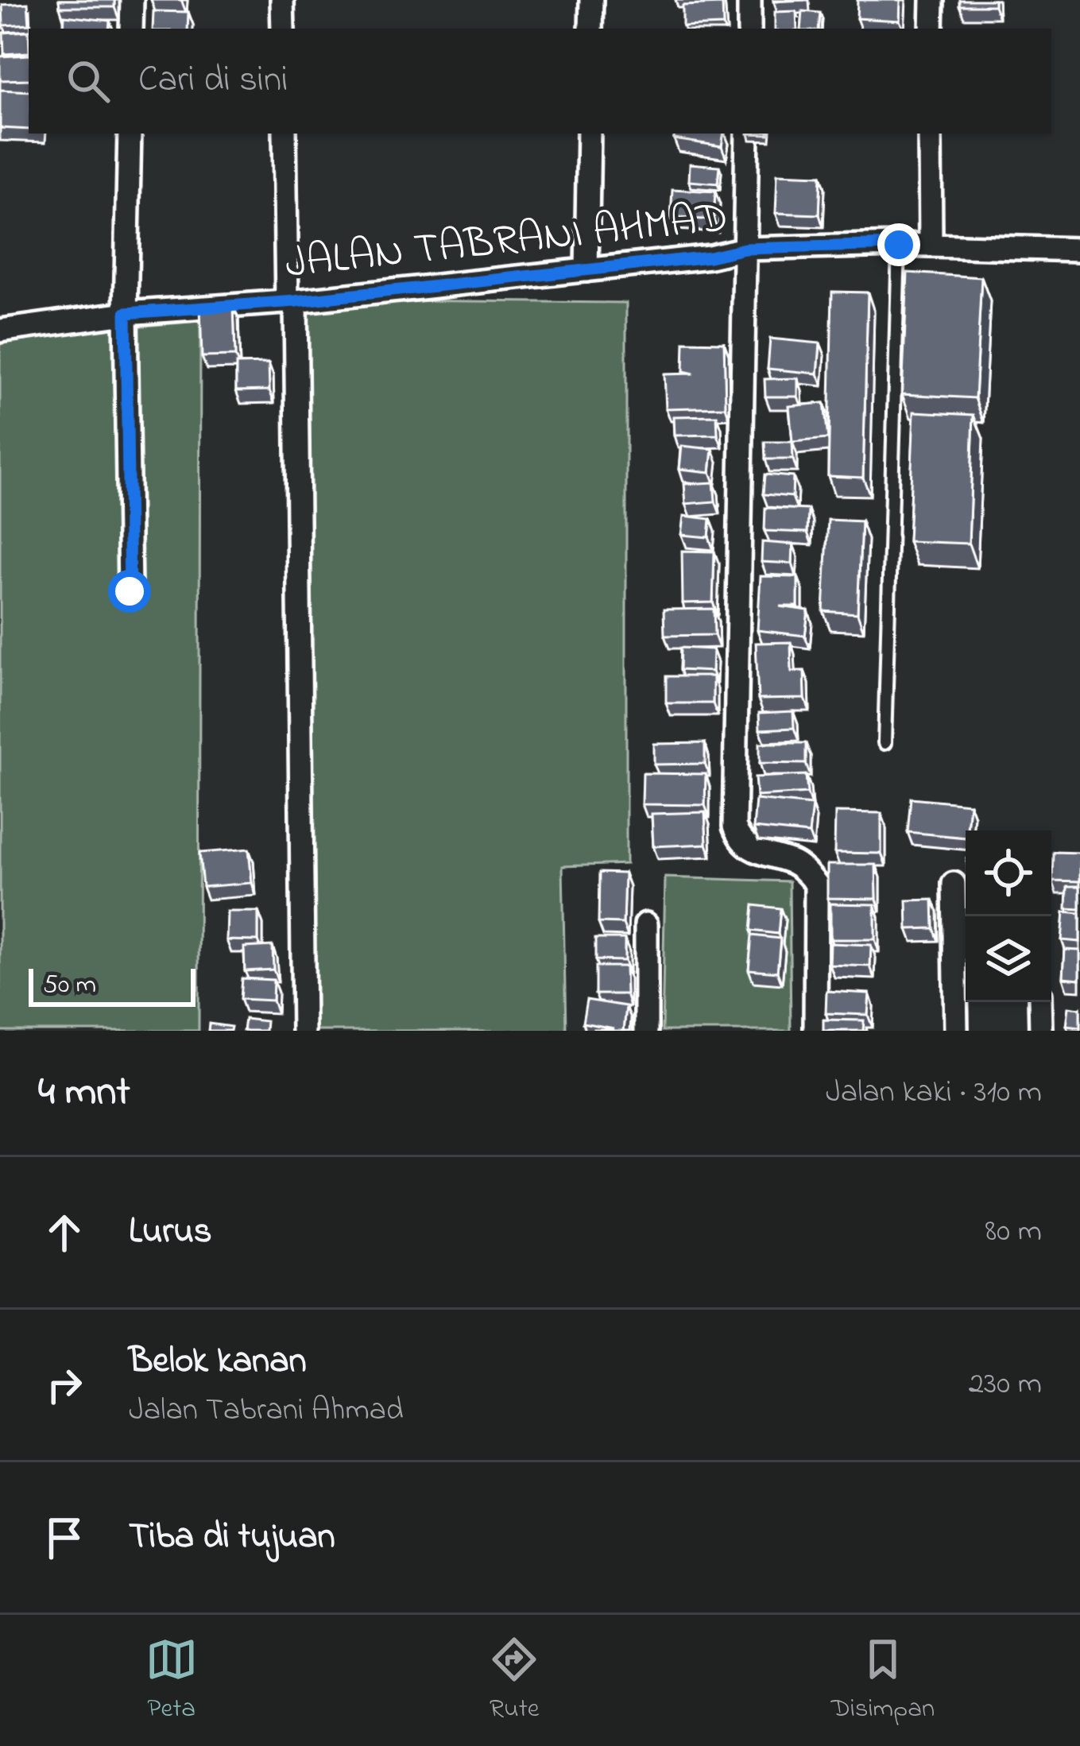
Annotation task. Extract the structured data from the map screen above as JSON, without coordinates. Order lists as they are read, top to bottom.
{
  "streets": {
    "street": ["JALAN TABRANI AHMAD"]
  },
  "scale_bar": "50 m",
  "page": {
    "search": "Cari di sini",
    "scale": "50 m",
    "heading": ["4 mnt", "Jalan kaki · 310 m"],
    "list": [
      ["Lurus", "80 m"],
      ["Belok kanan", "Jalan Tabrani Ahmad", "230 m"],
      "Tiba di tujuan"
    ],
    "nav": ["Peta", "Rute", "Disimpan"]
  }
}
